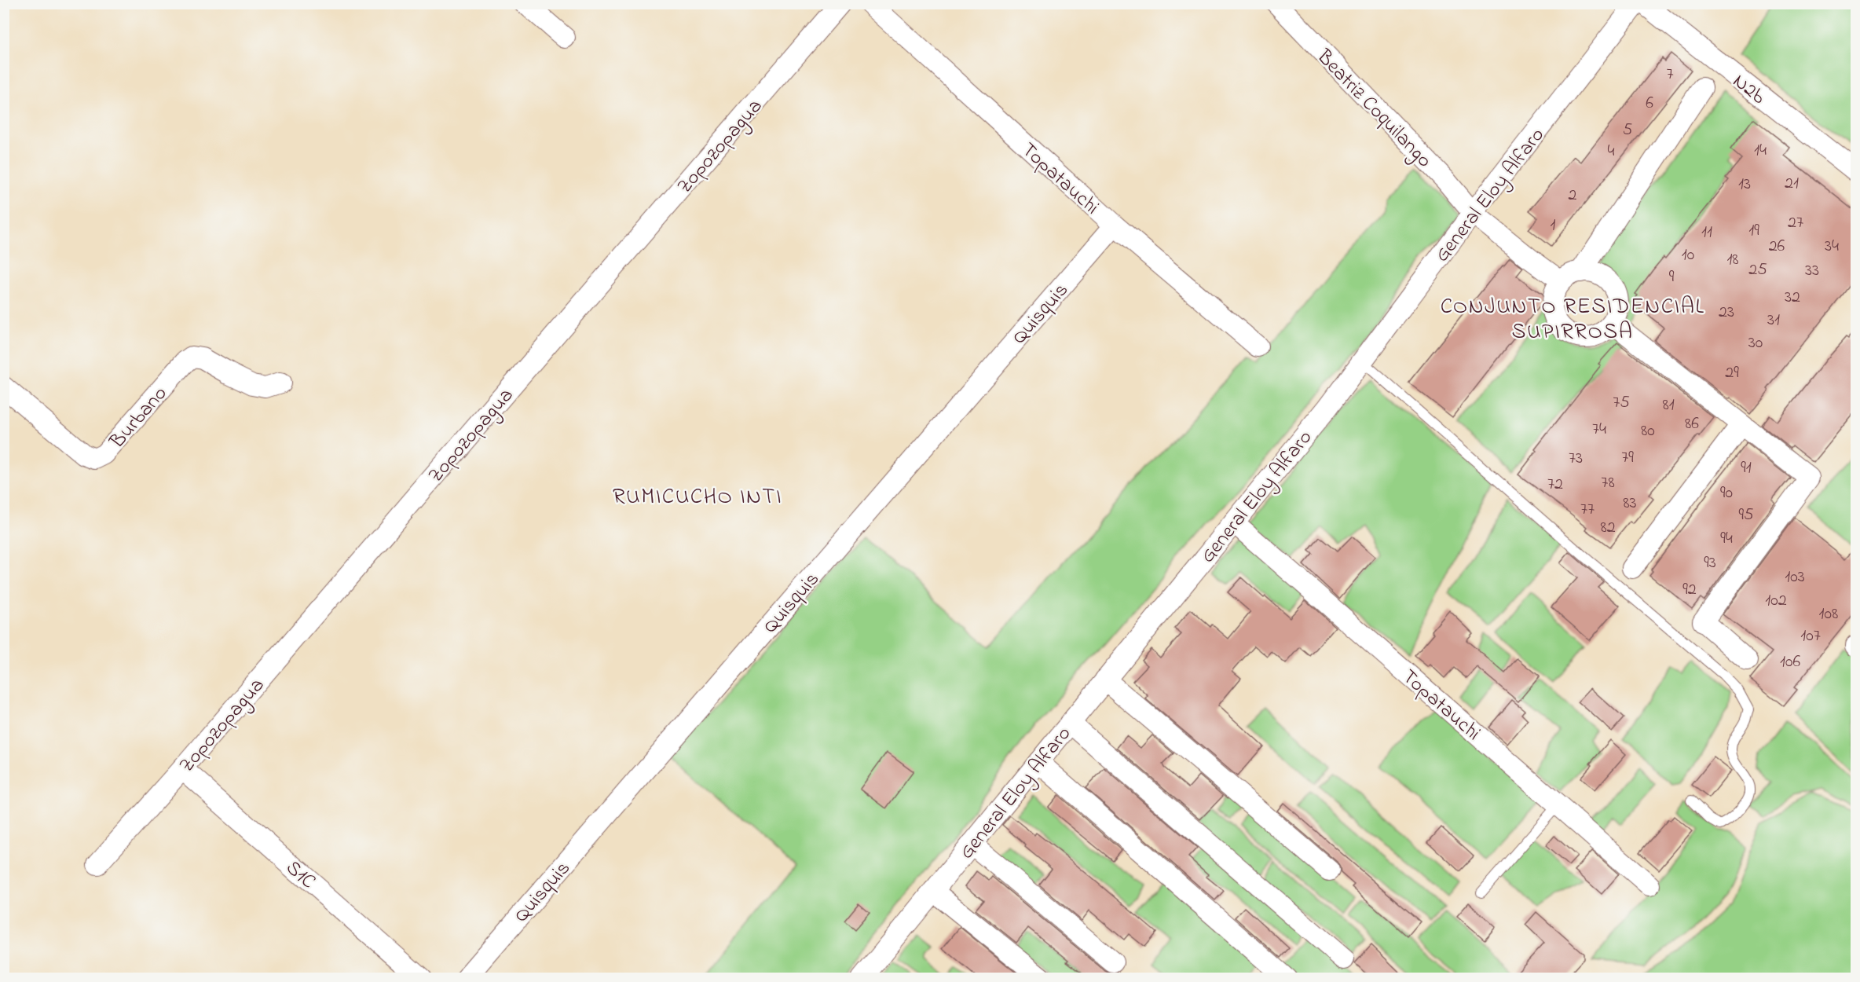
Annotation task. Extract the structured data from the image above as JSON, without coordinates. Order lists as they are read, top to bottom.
{
  "streets": {
    "street": [
      "N2b",
      "Beatriz Coquilango",
      "Zopozopagua",
      "Topatauchi",
      "General Eloy Alfaro",
      "Quisquis",
      "Burbano",
      "S1C"
    ]
  },
  "crossings": [
    ["Beatriz Coquilango", "General Eloy Alfaro"],
    ["Zopozopagua", "S1C"],
    ["Topatauchi", "General Eloy Alfaro"],
    ["Topatauchi", "Quisquis"]
  ],
  "districts": ["CONJUNTO RESIDENCIAL SUPIRROSA", "RUMICUCHO INTI"],
  "house_numbers": [
    "7",
    "6",
    "5",
    "14",
    "4",
    "21",
    "13",
    "2",
    "27",
    "1",
    "19",
    "11",
    "26",
    "34",
    "10",
    "18",
    "25",
    "33",
    "9",
    "32",
    "23",
    "31",
    "30",
    "29",
    "75",
    "81",
    "86",
    "74",
    "80",
    "79",
    "73",
    "91",
    "78",
    "72",
    "90",
    "83",
    "77",
    "95",
    "82",
    "94",
    "93",
    "103",
    "92",
    "102",
    "108",
    "107",
    "106"
  ]
}
